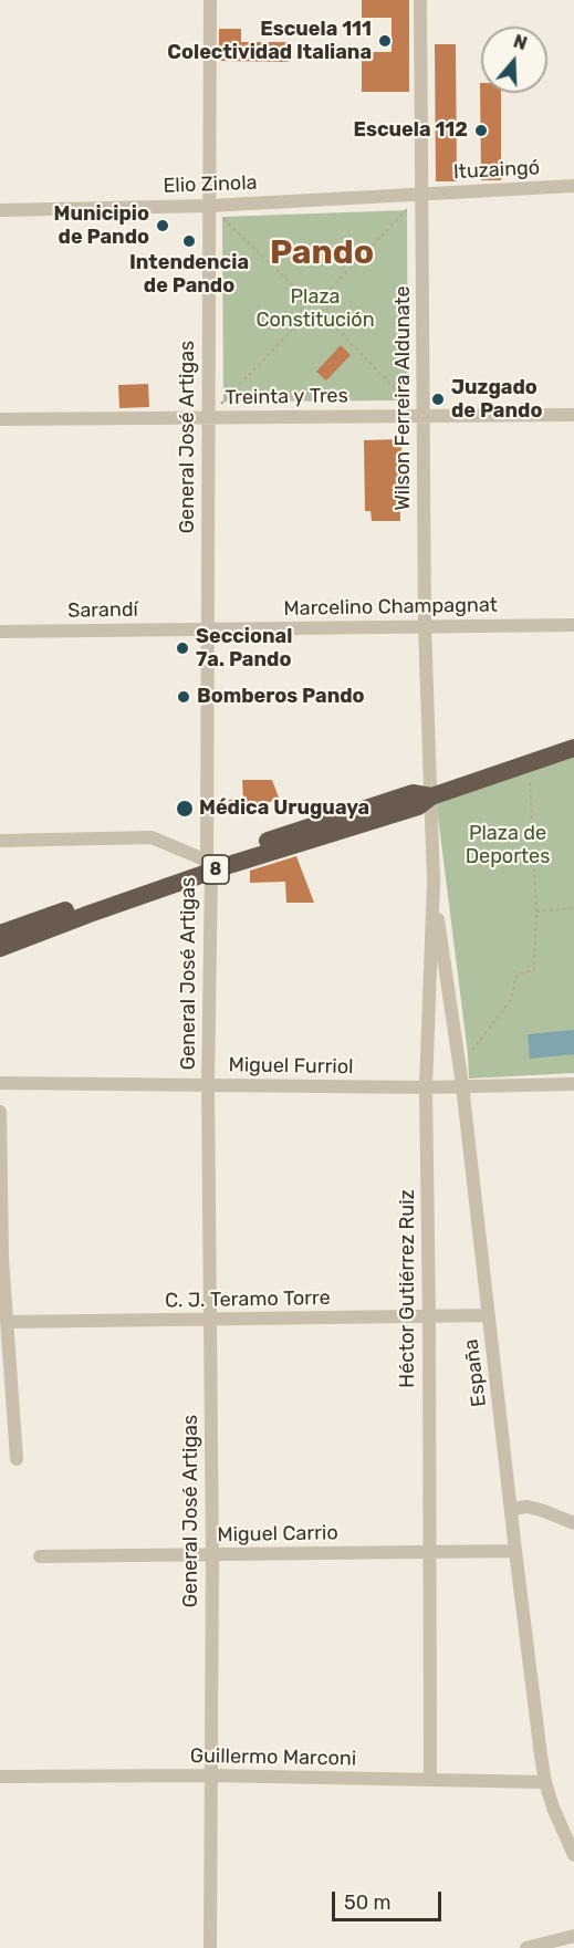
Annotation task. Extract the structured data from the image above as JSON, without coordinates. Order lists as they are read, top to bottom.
{
  "streets": {
    "highway": ["8"],
    "street": [
      "Ituzaingó",
      "Elio Zinola",
      "Treinta y Tres",
      "Wilson Ferreira Aldunate",
      "General José Artigas",
      "Marcelino Champagnat",
      "Sarandí",
      "Miguel Furriol",
      "Héctor Gutiérrez Ruiz",
      "C. J. Teramo Torre",
      "España",
      "Miguel Carrio",
      "Guillermo Marconi"
    ]
  },
  "crossings": [
    ["Ituzaingó", "Elio Zinola"],
    ["Ituzaingó", "Wilson Ferreira Aldunate"],
    ["Elio Zinola", "Wilson Ferreira Aldunate"],
    ["Elio Zinola", "General José Artigas"],
    ["Treinta y Tres", "Wilson Ferreira Aldunate"],
    ["Treinta y Tres", "General José Artigas"],
    ["Wilson Ferreira Aldunate", "Marcelino Champagnat"],
    ["Wilson Ferreira Aldunate", "8"],
    ["Wilson Ferreira Aldunate", "Héctor Gutiérrez Ruiz"],
    ["General José Artigas", "Marcelino Champagnat"],
    ["General José Artigas", "Sarandí"],
    ["General José Artigas", "8"],
    ["General José Artigas", "Miguel Furriol"],
    ["General José Artigas", "C. J. Teramo Torre"],
    ["General José Artigas", "Miguel Carrio"],
    ["General José Artigas", "Guillermo Marconi"],
    ["Marcelino Champagnat", "Sarandí"],
    ["8", "Héctor Gutiérrez Ruiz"],
    ["Miguel Furriol", "Héctor Gutiérrez Ruiz"],
    ["Miguel Furriol", "España"],
    ["Héctor Gutiérrez Ruiz", "C. J. Teramo Torre"],
    ["Héctor Gutiérrez Ruiz", "España"],
    ["Héctor Gutiérrez Ruiz", "Miguel Carrio"],
    ["Héctor Gutiérrez Ruiz", "Guillermo Marconi"],
    ["C. J. Teramo Torre", "España"],
    ["España", "Miguel Carrio"],
    ["España", "Guillermo Marconi"]
  ],
  "districts": ["Pando"],
  "parks": ["Plaza Constitución", "Plaza de Deportes"],
  "places": [
    "Escuela 111 Colectividad Italiana",
    "Escuela 112",
    "Municipio de Pando",
    "Intendencia de Pando",
    "Juzgado de Pando",
    "Seccional 7a. Pando",
    "Bomberos Pando",
    "Médica Uruguaya"
  ],
  "scale_bar": "50 m",
  "north": "top"
}
